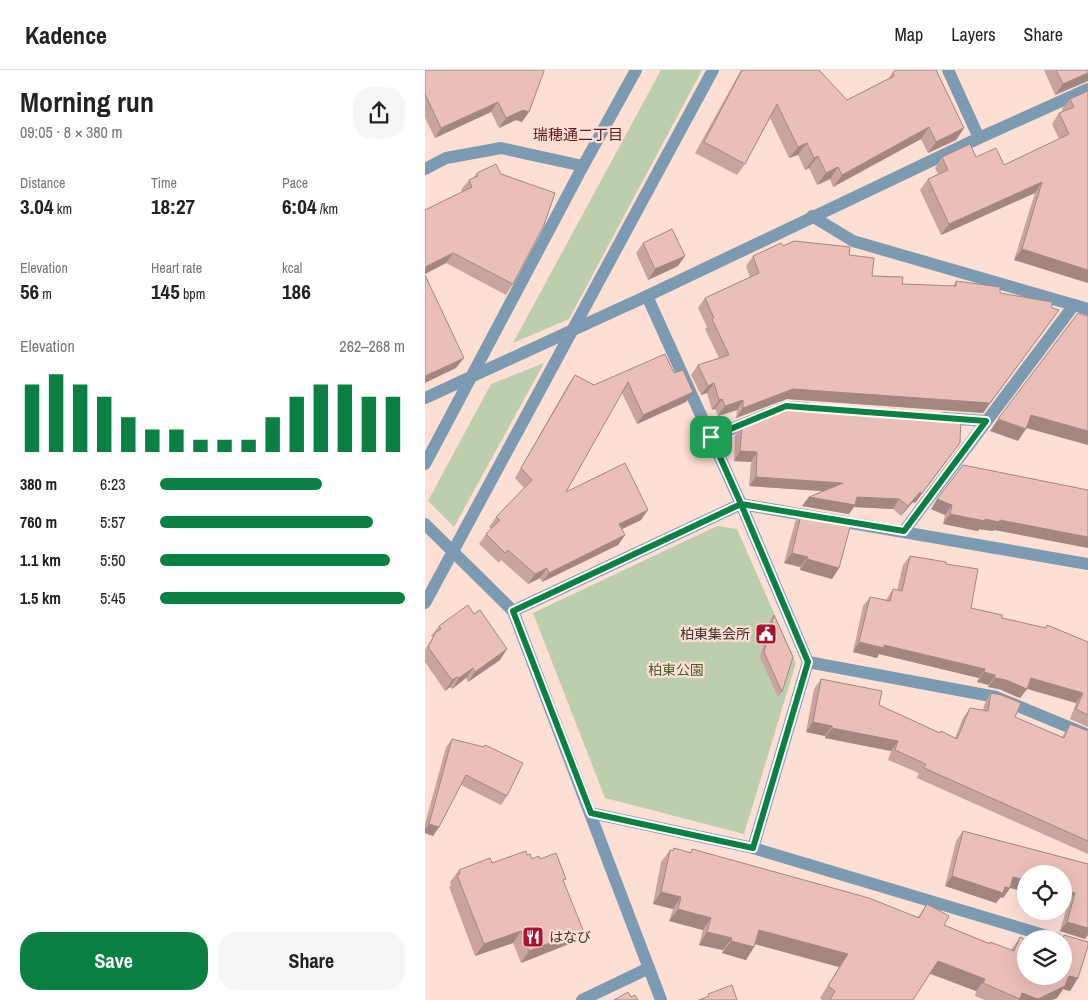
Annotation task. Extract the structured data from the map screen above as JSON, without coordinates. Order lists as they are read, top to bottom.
{
  "districts": ["瑞穂通二丁目"],
  "parks": ["柏東公園"],
  "places": {
    "public building": ["柏東集会所"],
    "restaurant": ["はなび"]
  },
  "page": {
    "header": "Kadence",
    "nav": ["Map", "Layers", "Share"],
    "heading": ["Morning run", "09:05 · 8 × 380 m"],
    "stats": [
      ["Distance", "3.04 km"],
      ["Time", "18:27"],
      ["Pace", "6:04 /km"],
      ["Elevation", "56 m"],
      ["Heart rate", "145 bpm"],
      ["kcal", "186"]
    ],
    "chart": ["Elevation", "262–268 m"],
    "list": [
      {
        "name": "380 m",
        "note": "6:23"
      },
      {
        "name": "760 m",
        "note": "5:57"
      },
      {
        "name": "1.1 km",
        "note": "5:50"
      },
      {
        "name": "1.5 km",
        "note": "5:45"
      }
    ],
    "buttons": ["Save", "Share"]
  }
}
